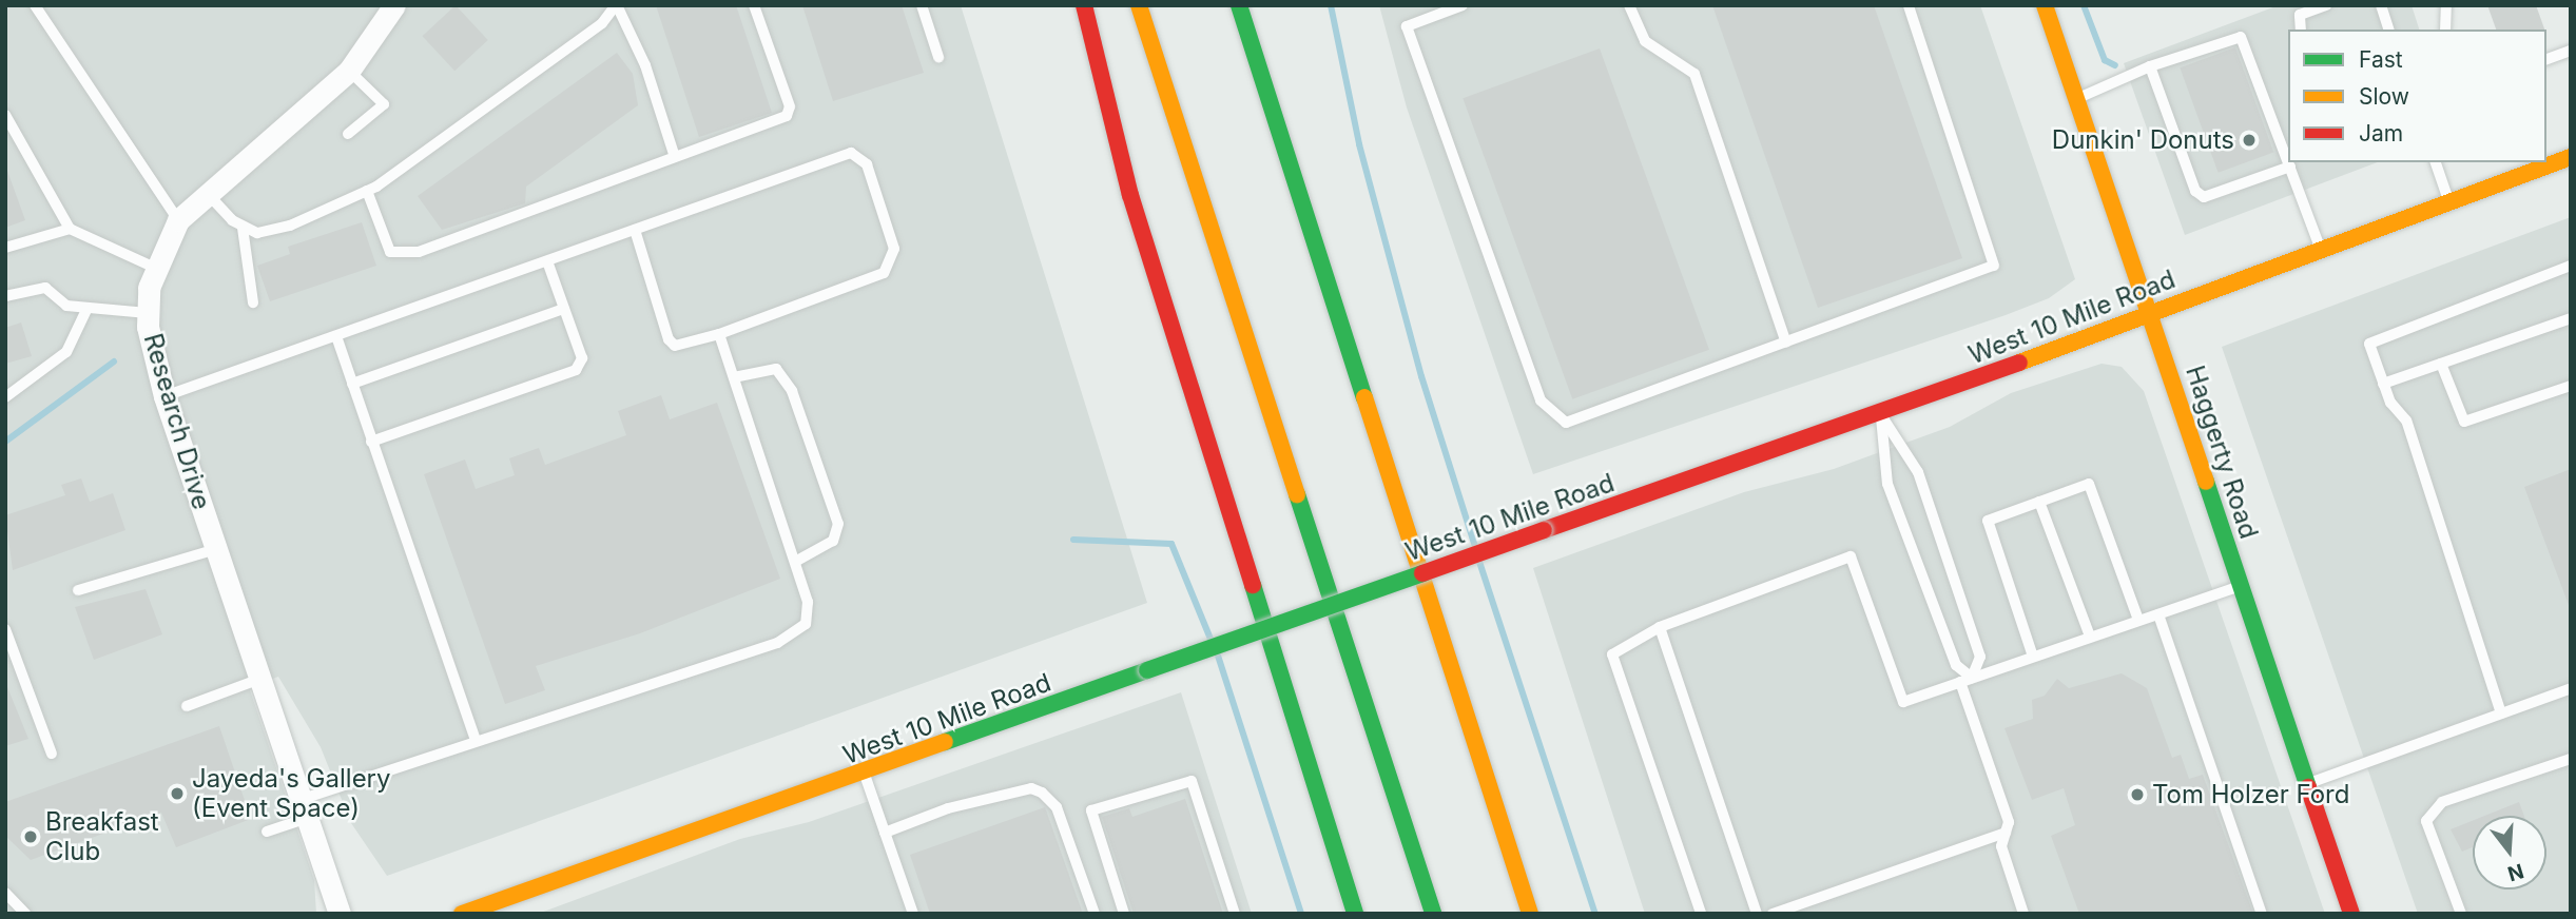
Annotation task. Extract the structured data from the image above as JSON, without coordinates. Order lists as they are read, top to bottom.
{
  "streets": {
    "main road": ["West 10 Mile Road", "Haggerty Road"],
    "street": ["Research Drive"]
  },
  "crossings": [
    ["West 10 Mile Road", "Haggerty Road"]
  ],
  "places": [
    "Dunkin' Donuts",
    "Jayeda's Gallery (Event Space)",
    "Tom Holzer Ford",
    "Breakfast Club"
  ],
  "legend": ["Fast", "Slow", "Jam"],
  "north": "bottom"
}
